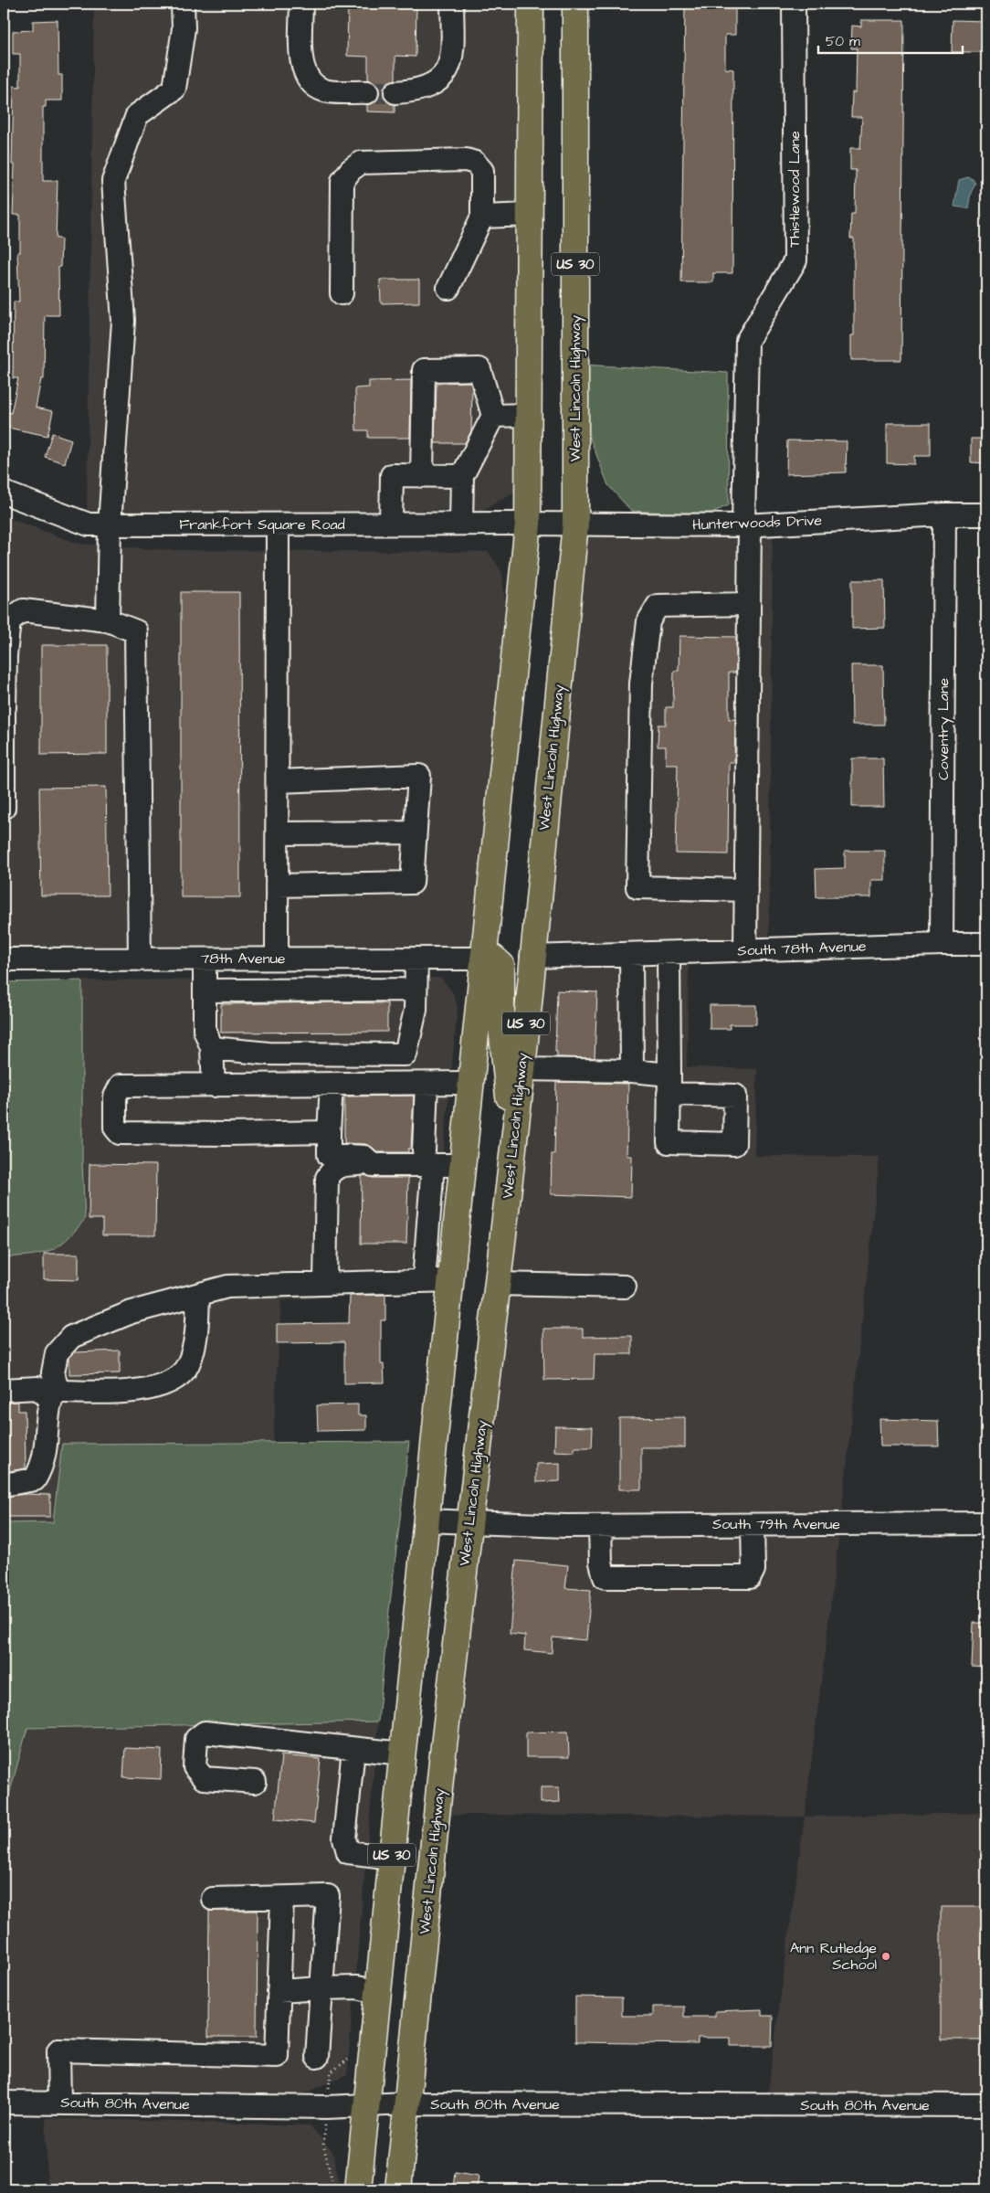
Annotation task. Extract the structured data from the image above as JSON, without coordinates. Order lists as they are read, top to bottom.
{
  "streets": {
    "main road": ["US 30", "West Lincoln Highway"],
    "street": [
      "Thistlewood Lane",
      "Hunterwoods Drive",
      "Frankfort Square Road",
      "Coventry Lane",
      "South 78th Avenue",
      "78th Avenue",
      "South 79th Avenue",
      "South 80th Avenue"
    ]
  },
  "crossings": [
    ["Thistlewood Lane", "Hunterwoods Drive"],
    ["Thistlewood Lane", "South 78th Avenue"],
    ["US 30", "Hunterwoods Drive"],
    ["US 30", "Frankfort Square Road"],
    ["US 30", "78th Avenue"],
    ["US 30", "South 79th Avenue"],
    ["US 30", "South 80th Avenue"],
    ["West Lincoln Highway", "Hunterwoods Drive"],
    ["West Lincoln Highway", "South 79th Avenue"],
    ["West Lincoln Highway", "South 80th Avenue"],
    ["Hunterwoods Drive", "Frankfort Square Road"],
    ["Hunterwoods Drive", "Coventry Lane"],
    ["Coventry Lane", "South 78th Avenue"]
  ],
  "places": ["Ann Rutledge School"],
  "scale_bar": "50 m"
}
